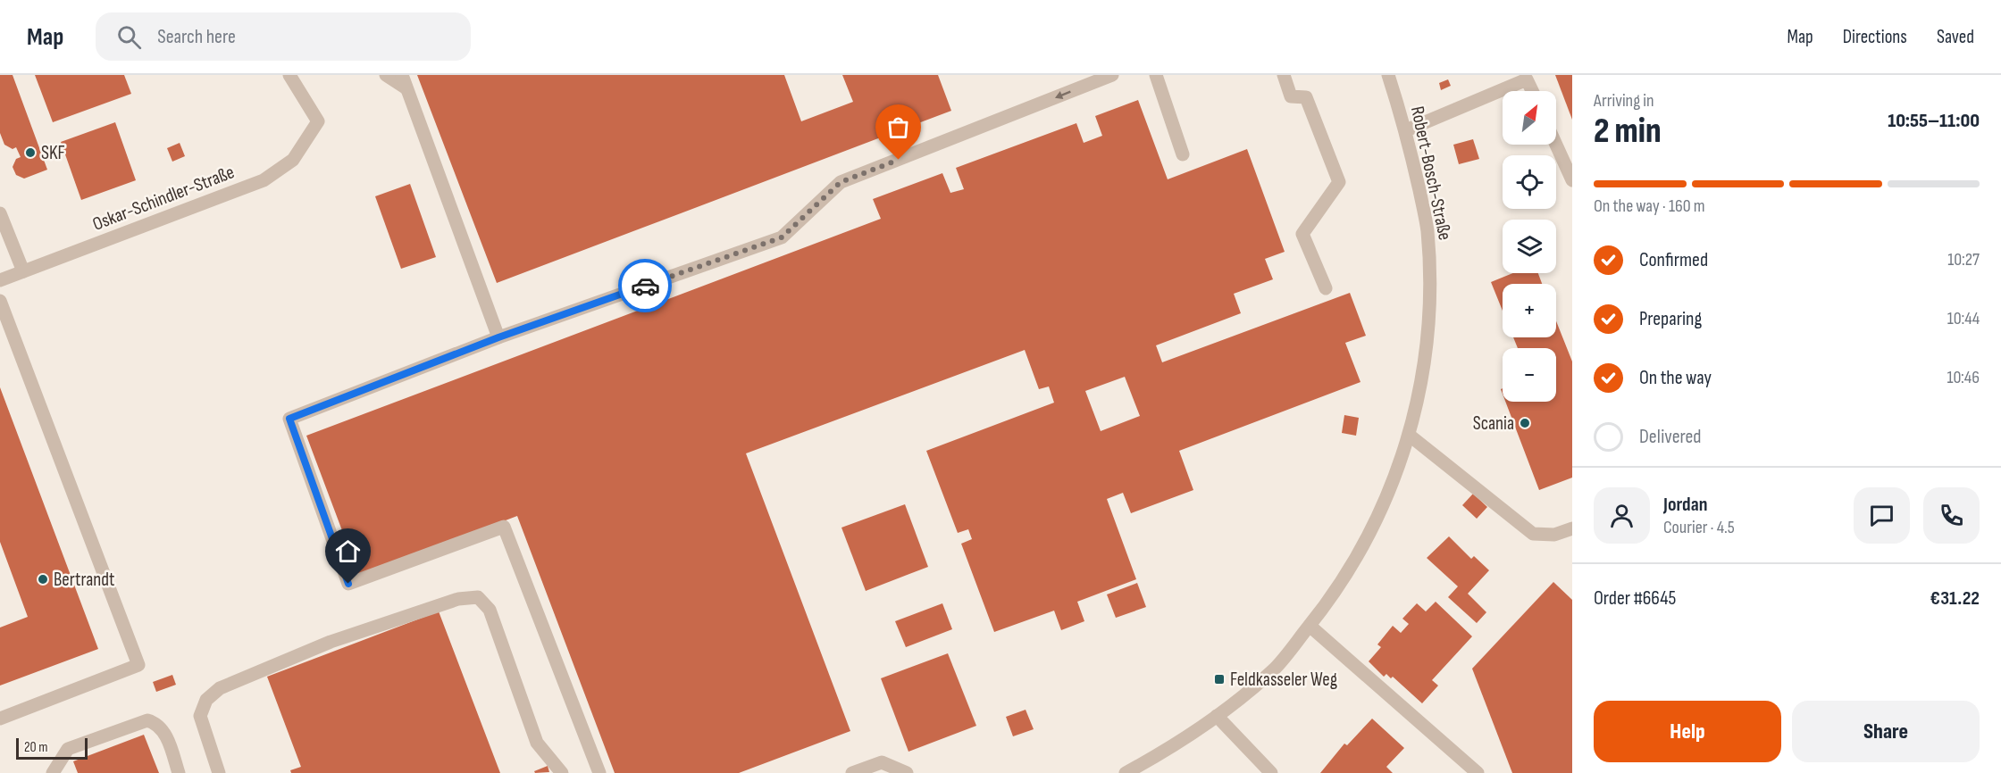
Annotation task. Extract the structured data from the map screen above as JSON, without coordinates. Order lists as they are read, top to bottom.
{
  "streets": {
    "street": ["Robert-Bosch-Straße", "Oskar-Schindler-Straße"]
  },
  "places": {
    "other": ["SKF", "Scania", "Bertrandt"],
    "transit": ["Feldkasseler Weg"]
  },
  "scale_bar": "20 m",
  "north": "top right",
  "page": {
    "header": "Map",
    "search": "Search here",
    "nav": ["Map", "Directions", "Saved"],
    "heading": ["2 min", "Arriving in", "10:55–11:00"],
    "panel": [
      "Jordan",
      "Courier · 4.5",
      "Order #6645",
      "€31.22"
    ],
    "map_buttons": ["+", "−"],
    "bar": "On the way · 160 m",
    "list": [
      ["Confirmed", "10:27"],
      ["Preparing", "10:44"],
      ["On the way", "10:46"],
      "Delivered"
    ],
    "buttons": ["Help", "Share"],
    "scale": "20 m"
  }
}
